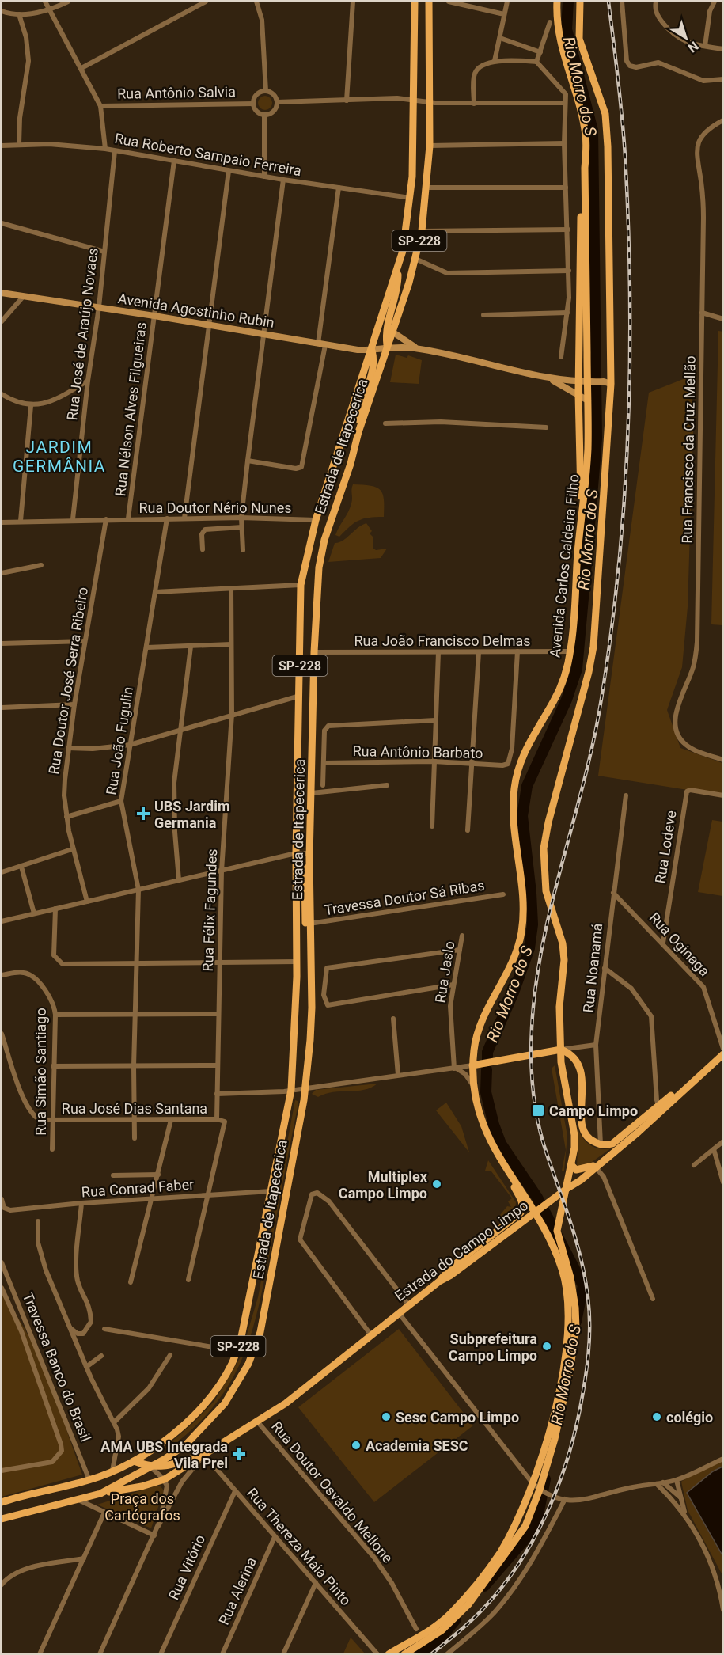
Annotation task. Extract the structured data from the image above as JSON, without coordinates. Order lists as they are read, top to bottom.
{
  "streets": {
    "main road": [
      "SP-228",
      "Avenida Agostinho Rubin",
      "Estrada de Itapecerica",
      "Avenida Carlos Caldeira Filho",
      "Estrada do Campo Limpo"
    ],
    "street": [
      "Rua Antônio Salvia",
      "Rua Roberto Sampaio Ferreira",
      "Rua José de Araújo Novaes",
      "Rua Nélson Alves Filgueiras",
      "Rua Francisco da Cruz Mellão",
      "Rua Doutor Nério Nunes",
      "Rua João Francisco Delmas",
      "Rua Doutor José Serra Ribeiro",
      "Rua João Fugulin",
      "Rua Antônio Barbato",
      "Rua Lodeve",
      "Travessa Doutor Sá Ribas",
      "Rua Félix Fagundes",
      "Rua Oginaga",
      "Rua Noanamá",
      "Rua Jaslo",
      "Rua Simão Santiago",
      "Rua José Dias Santana",
      "Rua Conrad Faber",
      "Travessa Banco do Brasil",
      "Rua Doutor Osvaldo Mellone",
      "Rua Thereza Maia Pinto",
      "Rua Vitório",
      "Rua Alerina"
    ]
  },
  "crossings": [
    ["Rua Roberto Sampaio Ferreira", "Rua José de Araújo Novaes"],
    ["Rua Roberto Sampaio Ferreira", "Rua Nélson Alves Filgueiras"],
    ["Rua Roberto Sampaio Ferreira", "Estrada de Itapecerica"],
    ["Avenida Agostinho Rubin", "Rua José de Araújo Novaes"],
    ["Avenida Agostinho Rubin", "Rua Nélson Alves Filgueiras"],
    ["Avenida Agostinho Rubin", "Estrada de Itapecerica"],
    ["Rua José de Araújo Novaes", "Rua Doutor Nério Nunes"],
    ["Rua Nélson Alves Filgueiras", "Rua Doutor Nério Nunes"],
    ["Estrada de Itapecerica", "Rua Doutor Nério Nunes"],
    ["Estrada de Itapecerica", "Rua João Francisco Delmas"],
    ["Estrada de Itapecerica", "Travessa Doutor Sá Ribas"],
    ["Estrada de Itapecerica", "Rua Conrad Faber"],
    ["Estrada de Itapecerica", "Estrada do Campo Limpo"],
    ["Estrada de Itapecerica", "Travessa Banco do Brasil"],
    ["Rua Doutor Nério Nunes", "Rua Doutor José Serra Ribeiro"],
    ["Rua Doutor Nério Nunes", "Rua João Fugulin"],
    ["Avenida Carlos Caldeira Filho", "Rua João Francisco Delmas"],
    ["Avenida Carlos Caldeira Filho", "Estrada do Campo Limpo"],
    ["Rua João Francisco Delmas", "Rua Antônio Barbato"],
    ["Rua João Fugulin", "Rua José Dias Santana"],
    ["Rua Lodeve", "Rua Oginaga"],
    ["Rua Félix Fagundes", "Rua José Dias Santana"],
    ["Rua Félix Fagundes", "Rua Conrad Faber"],
    ["Rua Oginaga", "Rua Noanamá"],
    ["Rua Simão Santiago", "Rua José Dias Santana"],
    ["Estrada do Campo Limpo", "Rua Doutor Osvaldo Mellone"],
    ["Estrada do Campo Limpo", "Rua Thereza Maia Pinto"],
    ["Rua Thereza Maia Pinto", "Rua Vitório"],
    ["Rua Thereza Maia Pinto", "Rua Alerina"]
  ],
  "districts": ["JARDIM GERMÂNIA"],
  "water": ["Rio Morro do S"],
  "parks": ["Praça dos Cartógrafos"],
  "places": {
    "health": ["UBS Jardim Germania", "AMA UBS Integrada Vila Prel"],
    "transit": ["Campo Limpo"],
    "other": [
      "Multiplex Campo Limpo",
      "Subprefeitura Campo Limpo",
      "Sesc Campo Limpo",
      "colégio",
      "Academia SESC"
    ]
  },
  "north": "bottom right"
}
